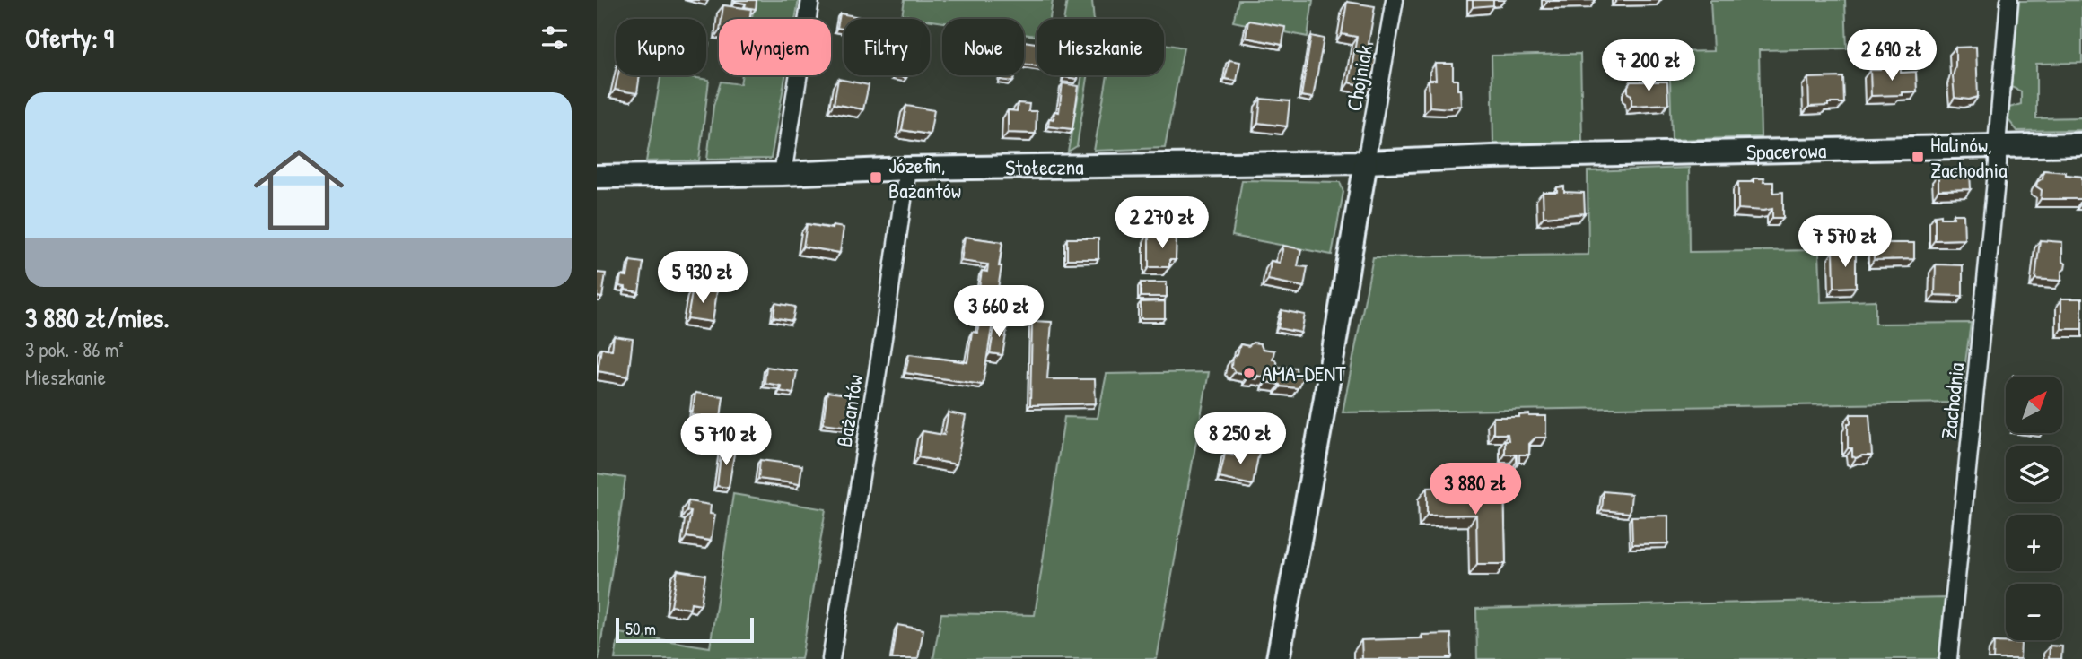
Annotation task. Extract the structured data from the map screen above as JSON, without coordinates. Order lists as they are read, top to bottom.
{
  "streets": {
    "street": [
      "Chojniak",
      "Spacerowa",
      "Stołeczna",
      "Zachodnia",
      "Bażantów"
    ]
  },
  "crossings": [
    ["Chojniak", "Stołeczna"],
    ["Spacerowa", "Stołeczna"],
    ["Spacerowa", "Zachodnia"],
    ["Stołeczna", "Bażantów"]
  ],
  "places": {
    "transit": ["Halinów, Zachodnia", "Józefin, Bażantów"],
    "other": ["AMA-DENT"]
  },
  "scale_bar": "50 m",
  "north": "top right",
  "page": {
    "heading": "Oferty: 9",
    "chip": [
      "Kupno",
      "Wynajem",
      "Filtry",
      "Nowe",
      "Mieszkanie"
    ],
    "price": [
      "2 690 zł",
      "7 200 zł",
      "2 270 zł",
      "7 570 zł",
      "5 930 zł",
      "3 660 zł",
      "8 250 zł",
      "5 710 zł",
      "3 880 zł"
    ],
    "list": [
      {
        "name": "3 880 zł/mies.",
        "note": "3 pok. · 86 m² · Mieszkanie"
      }
    ],
    "map_buttons": ["+", "−"],
    "scale": "50 m"
  }
}
